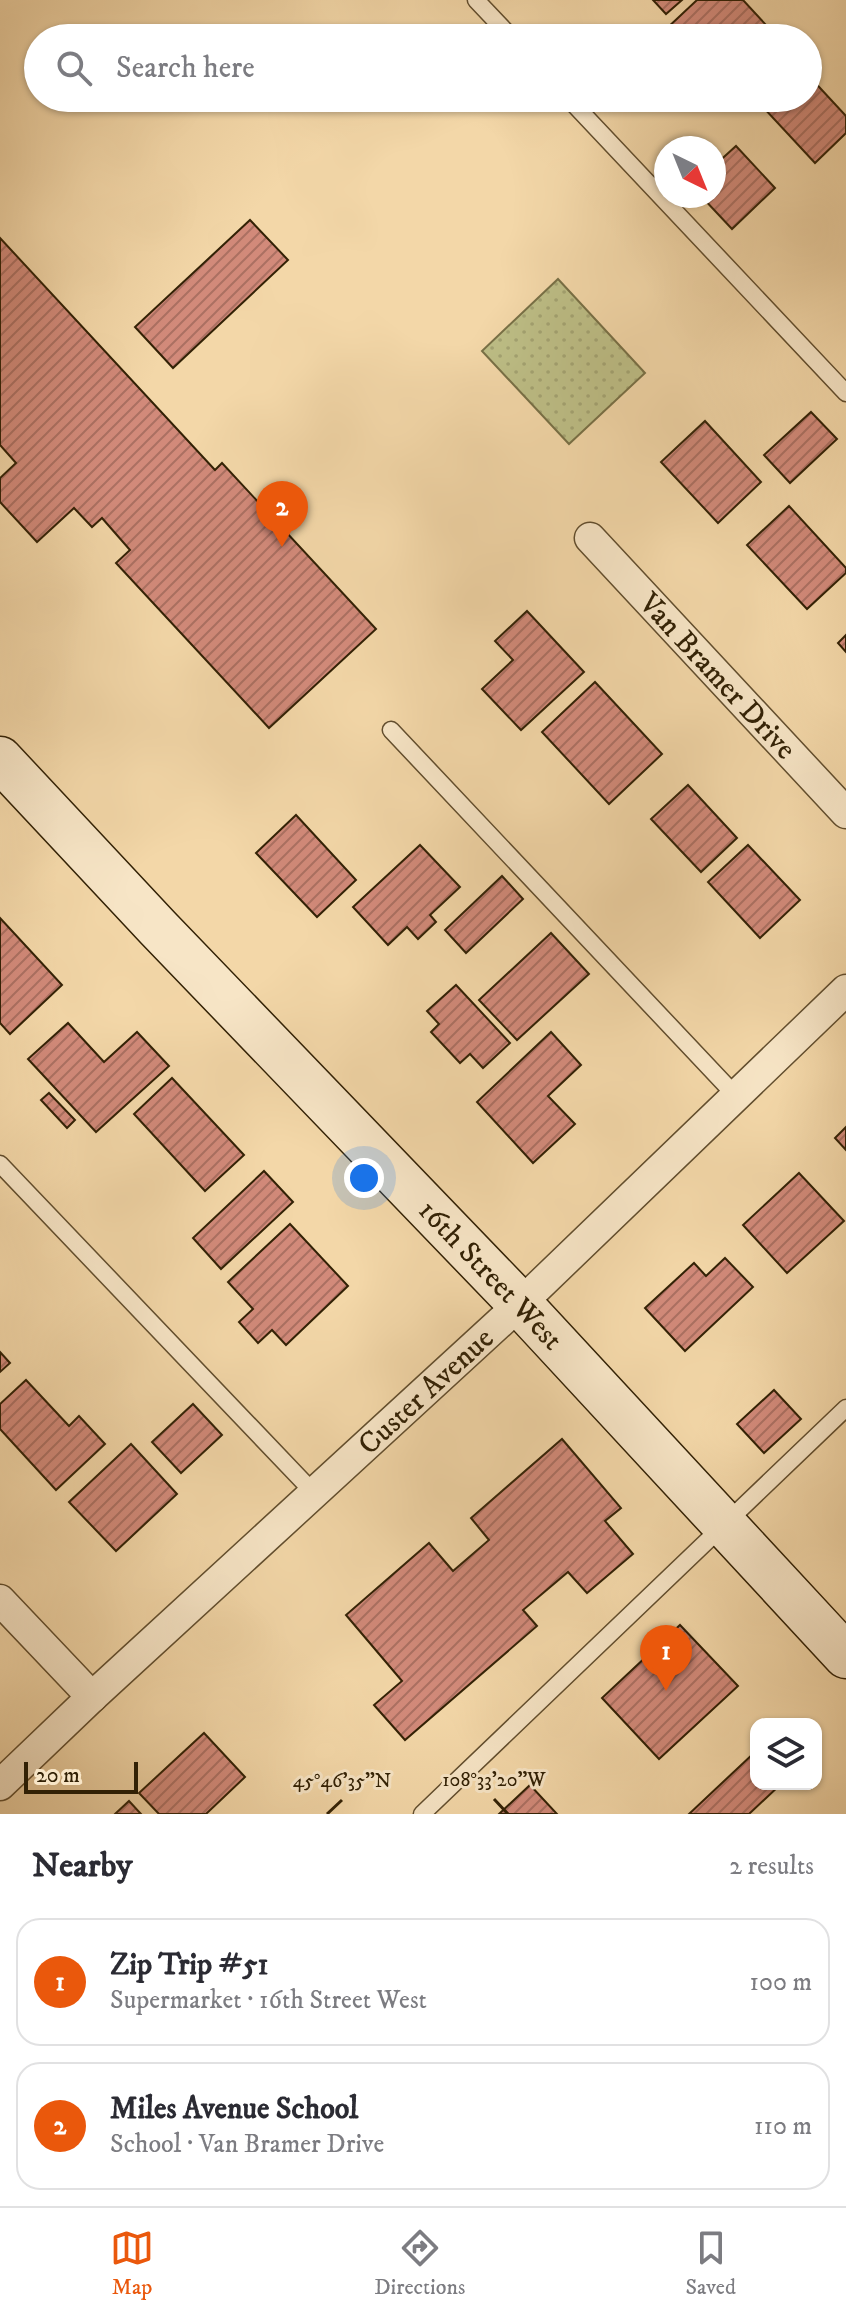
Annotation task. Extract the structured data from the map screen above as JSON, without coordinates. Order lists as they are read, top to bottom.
{
  "streets": {
    "street": ["Van Bramer Drive", "16th Street West", "Custer Avenue"]
  },
  "crossings": [
    ["16th Street West", "Custer Avenue"]
  ],
  "scale_bar": "20 m",
  "north": "bottom right",
  "page": {
    "search": "Search here",
    "pins": ["2", "1"],
    "scale": "20 m",
    "heading": ["Nearby", "2 results"],
    "list": [
      {
        "mark": "1",
        "name": "Zip Trip #51",
        "note": "Supermarket · 16th Street West",
        "value": "100 m"
      },
      {
        "mark": "2",
        "name": "Miles Avenue School",
        "note": "School · Van Bramer Drive",
        "value": "110 m"
      }
    ],
    "nav": ["Map", "Directions", "Saved"]
  },
  "coordinates": ["108°33'20\"W", "45°46'35\"N"]
}
